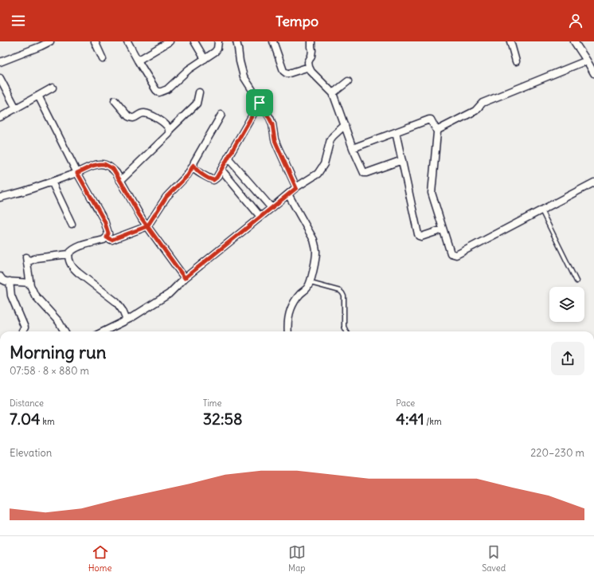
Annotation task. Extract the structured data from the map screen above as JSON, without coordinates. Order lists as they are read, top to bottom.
{
  "page": {
    "header": "Tempo",
    "heading": ["Morning run", "07:58 · 8 × 880 m"],
    "stats": [
      ["Distance", "7.04 km"],
      ["Time", "32:58"],
      ["Pace", "4:41 /km"]
    ],
    "chart": ["Elevation", "220–230 m"],
    "tabs": ["Home", "Map", "Saved"]
  }
}
